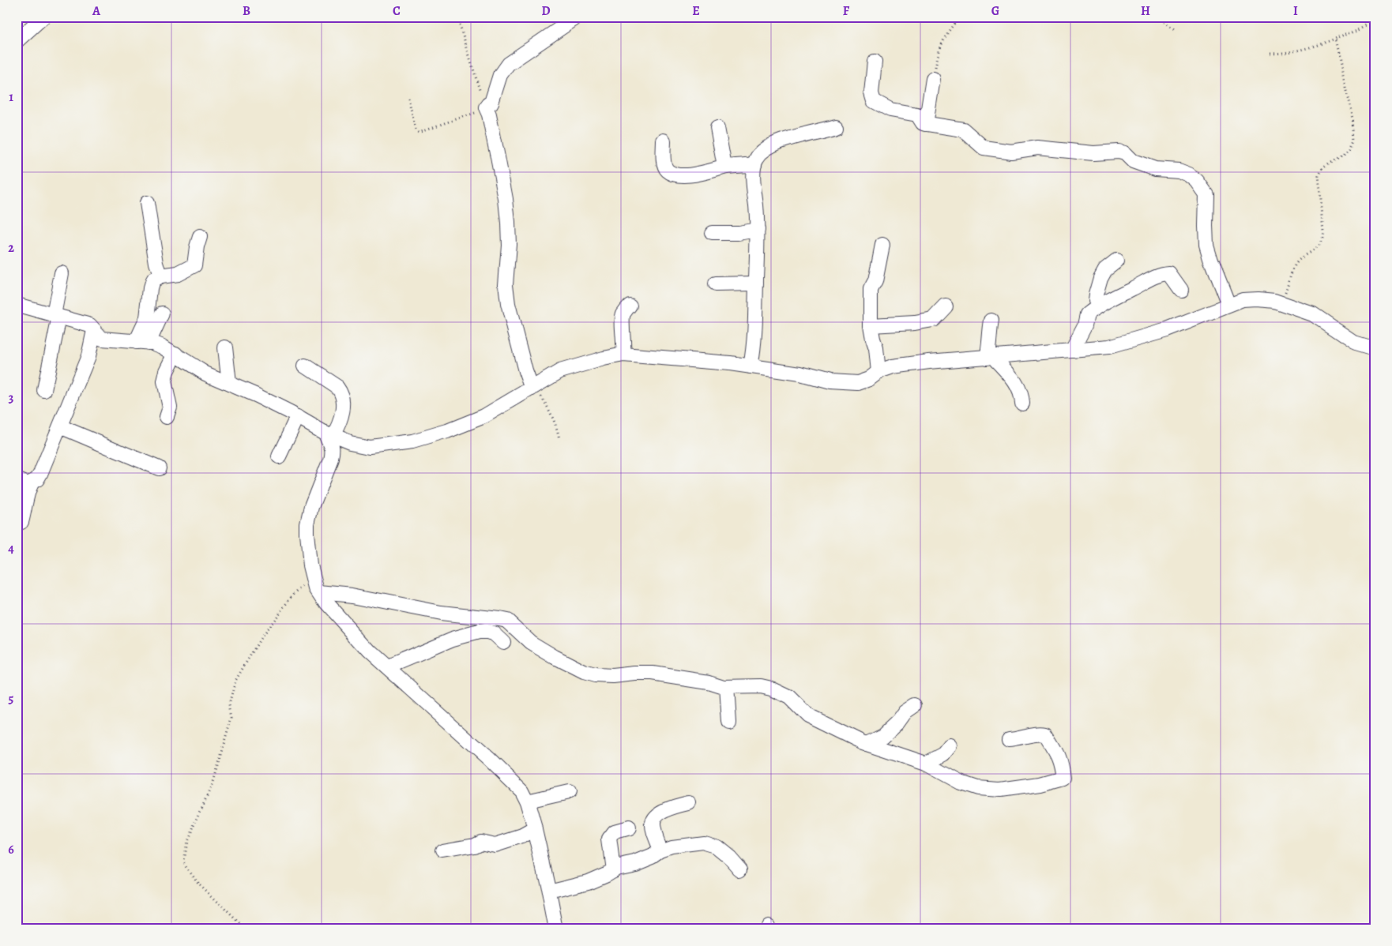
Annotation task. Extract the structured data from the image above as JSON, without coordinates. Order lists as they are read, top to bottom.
{
  "grid": {
    "columns": [
      "A",
      "B",
      "C",
      "D",
      "E",
      "F",
      "G",
      "H",
      "I"
    ],
    "rows": [
      "1",
      "2",
      "3",
      "4",
      "5",
      "6"
    ]
  }
}
